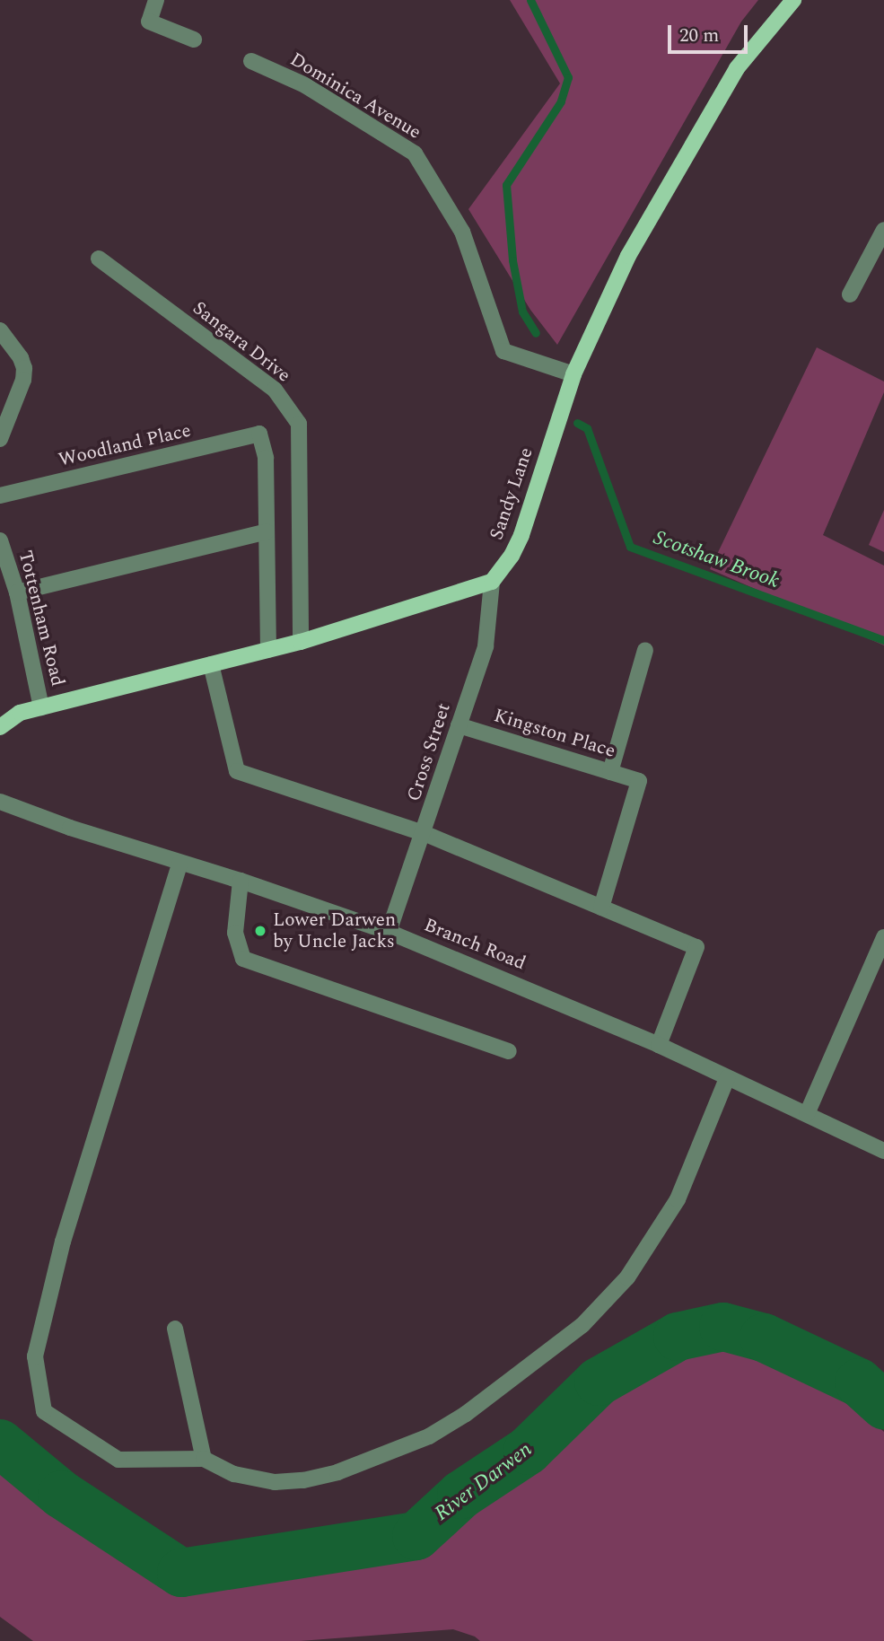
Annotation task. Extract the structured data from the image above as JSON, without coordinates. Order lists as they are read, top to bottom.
{
  "streets": {
    "main road": ["Sandy Lane"],
    "street": [
      "Dominica Avenue",
      "Sangara Drive",
      "Woodland Place",
      "Tottenham Road",
      "Kingston Place",
      "Cross Street",
      "Branch Road"
    ]
  },
  "crossings": [
    ["Dominica Avenue", "Sandy Lane"],
    ["Sandy Lane", "Cross Street"],
    ["Kingston Place", "Cross Street"],
    ["Cross Street", "Branch Road"]
  ],
  "water": ["Scotshaw Brook", "River Darwen"],
  "places": ["Lower Darwen by Uncle Jacks"],
  "scale_bar": "20 m"
}
